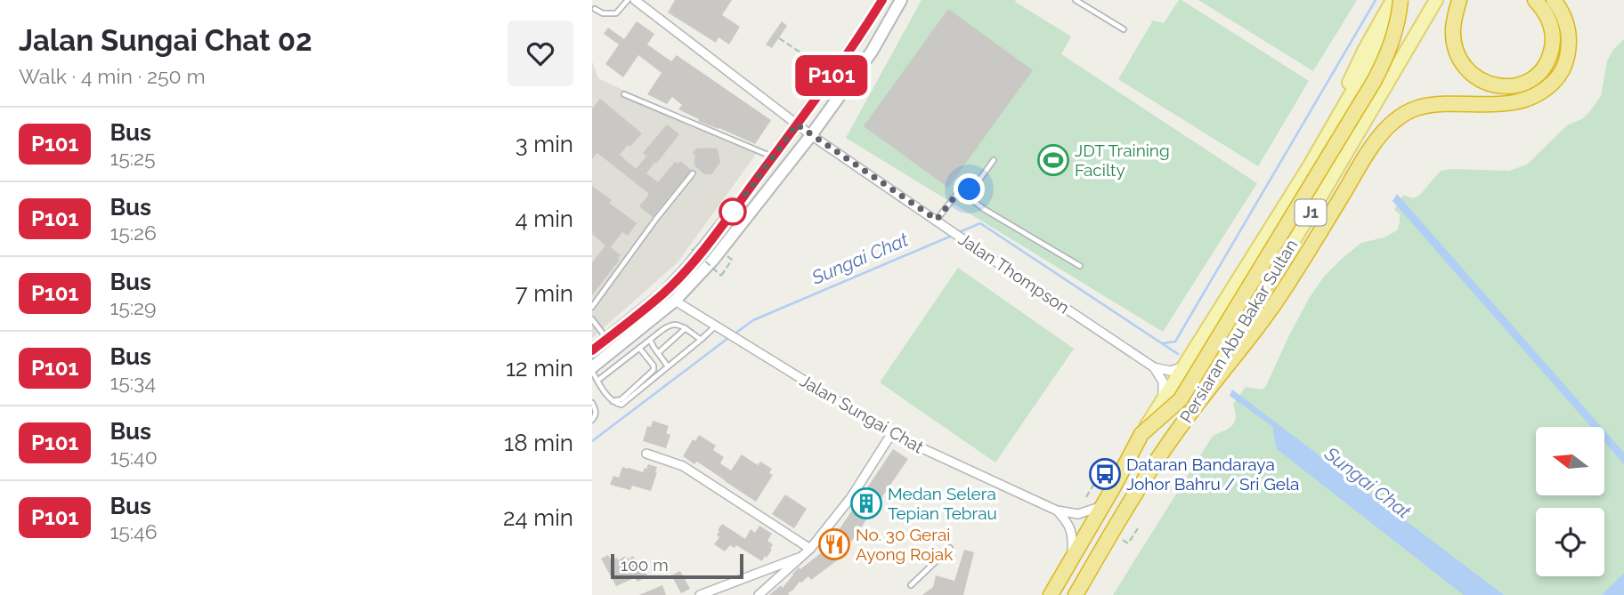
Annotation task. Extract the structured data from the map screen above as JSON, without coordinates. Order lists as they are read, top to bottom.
{
  "streets": {
    "highway": ["J1", "Persiaran Abu Bakar Sultan"],
    "street": ["Jalan Thompson", "Jalan Sungai Chat"]
  },
  "crossings": [
    ["Persiaran Abu Bakar Sultan", "Jalan Sungai Chat"]
  ],
  "water": ["Sungai Chat"],
  "places": {
    "sports": ["JDT Training Facilty"],
    "bus stop": ["Dataran Bandaraya Johor Bahru / Sri Gela"],
    "building": ["Medan Selera Tepian Tebrau"],
    "restaurant": ["No. 30 Gerai Ayong Rojak"]
  },
  "lines": ["bus line P101"],
  "scale_bar": "100 m",
  "north": "left",
  "page": {
    "heading": ["Jalan Sungai Chat 02", "Walk · 4 min · 250 m"],
    "on_map": "P101",
    "list": [
      {
        "mark": "P101",
        "name": "Bus",
        "note": "15:25",
        "value": "3 min"
      },
      {
        "mark": "P101",
        "name": "Bus",
        "note": "15:26",
        "value": "4 min"
      },
      {
        "mark": "P101",
        "name": "Bus",
        "note": "15:29",
        "value": "7 min"
      },
      {
        "mark": "P101",
        "name": "Bus",
        "note": "15:34",
        "value": "12 min"
      },
      {
        "mark": "P101",
        "name": "Bus",
        "note": "15:40",
        "value": "18 min"
      },
      {
        "mark": "P101",
        "name": "Bus",
        "note": "15:46",
        "value": "24 min"
      }
    ],
    "scale": "100 m"
  }
}
